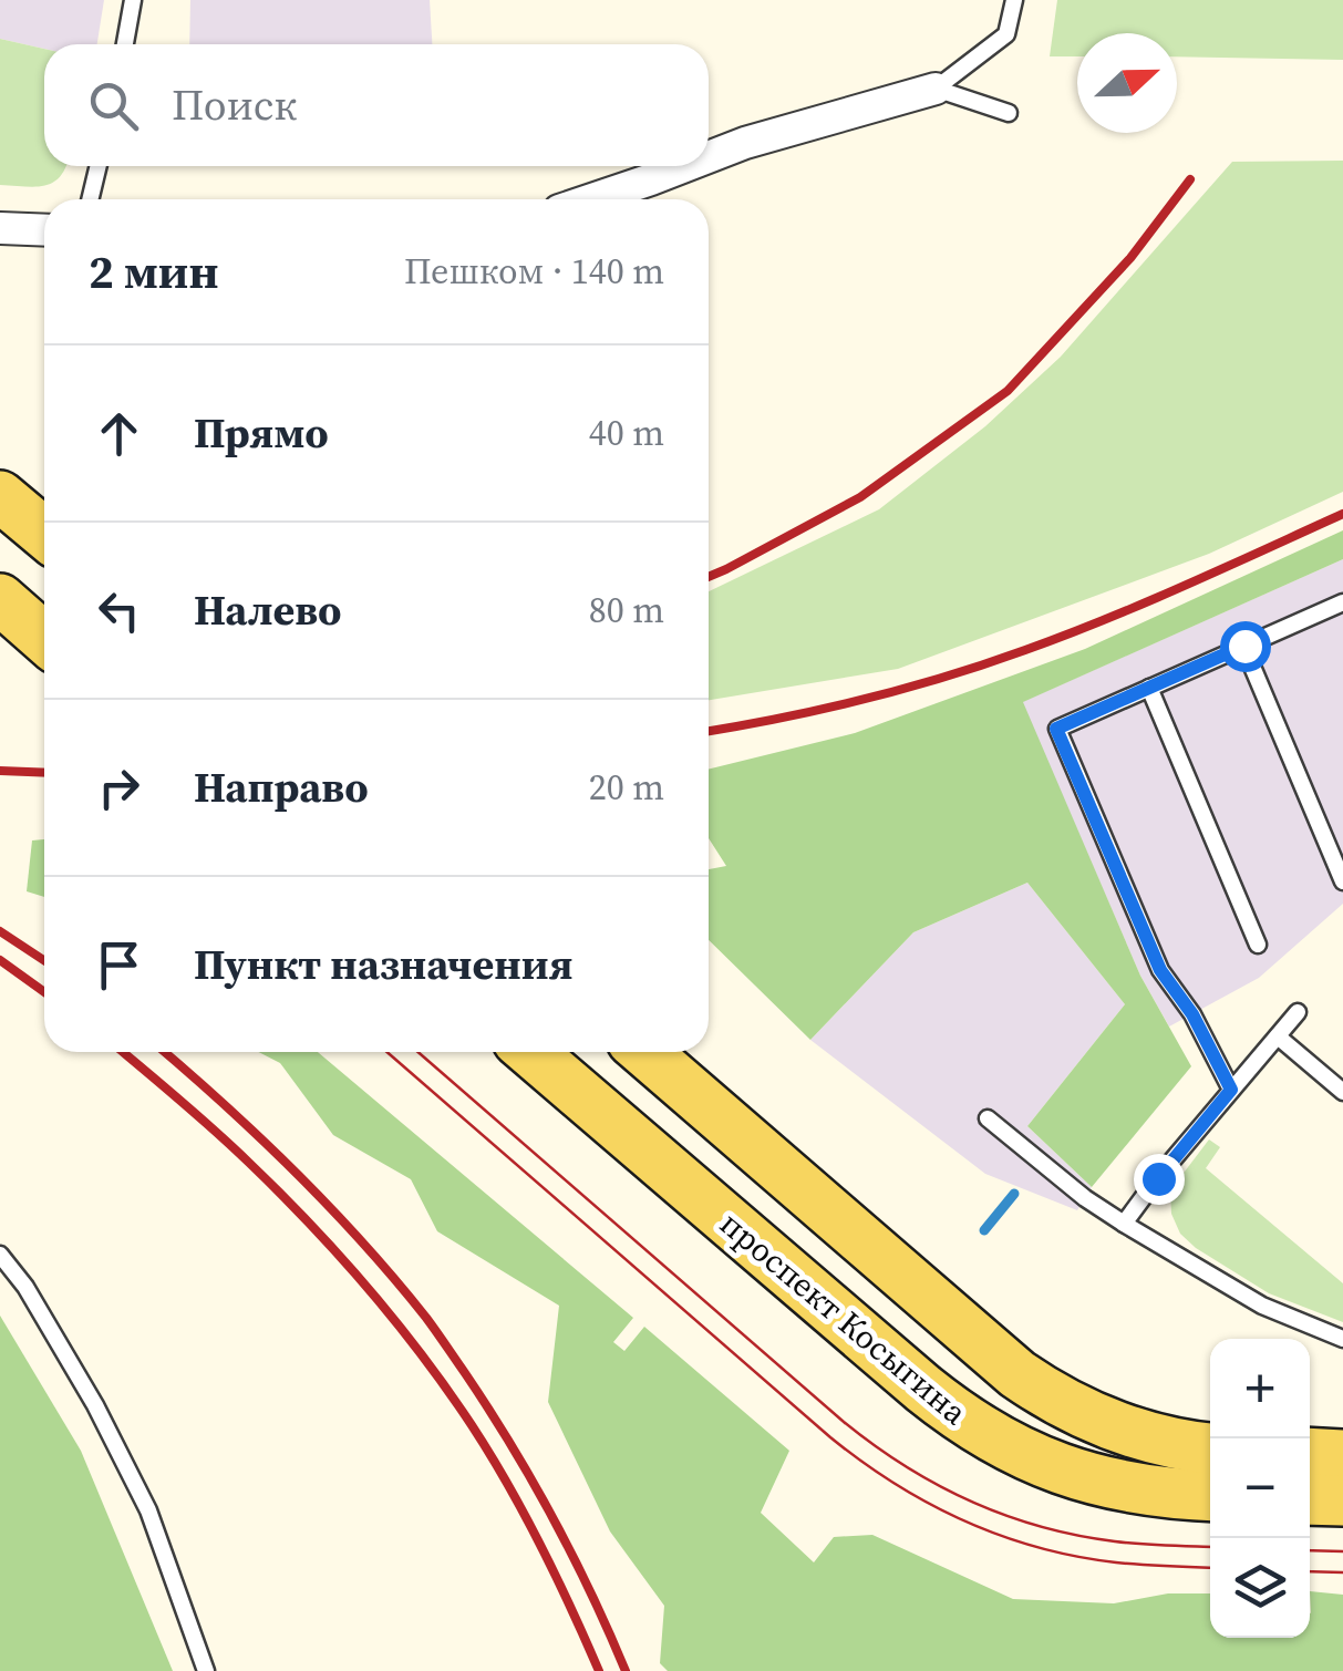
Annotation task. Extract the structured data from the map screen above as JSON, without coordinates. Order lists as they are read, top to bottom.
{
  "streets": {
    "main road": ["проспект Косыгина"]
  },
  "north": "right",
  "page": {
    "search": "Поиск",
    "heading": ["2 мин", "Пешком · 140 m"],
    "list": [
      ["Прямо", "40 m"],
      ["Налево", "80 m"],
      ["Направо", "20 m"],
      "Пункт назначения"
    ],
    "map_buttons": ["+", "−"]
  }
}
